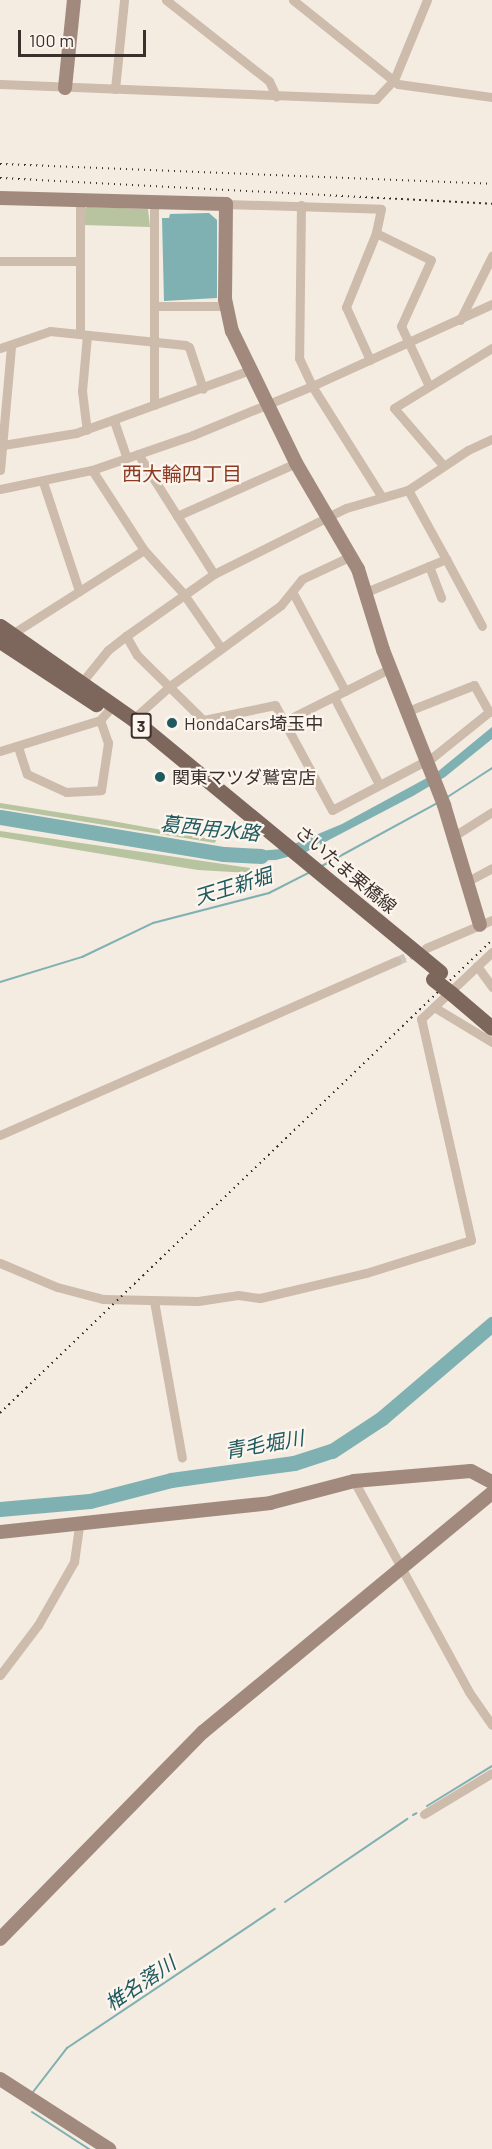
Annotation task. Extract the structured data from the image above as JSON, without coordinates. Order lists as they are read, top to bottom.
{
  "streets": {
    "main road": ["3", "さいたま栗橋線"]
  },
  "districts": ["西大輪四丁目"],
  "water": [
    "葛西用水路",
    "天王新堀",
    "青毛堀川",
    "椎名落川"
  ],
  "places": ["HondaCars埼玉中", "関東マツダ鷲宮店"],
  "scale_bar": "100 m"
}
